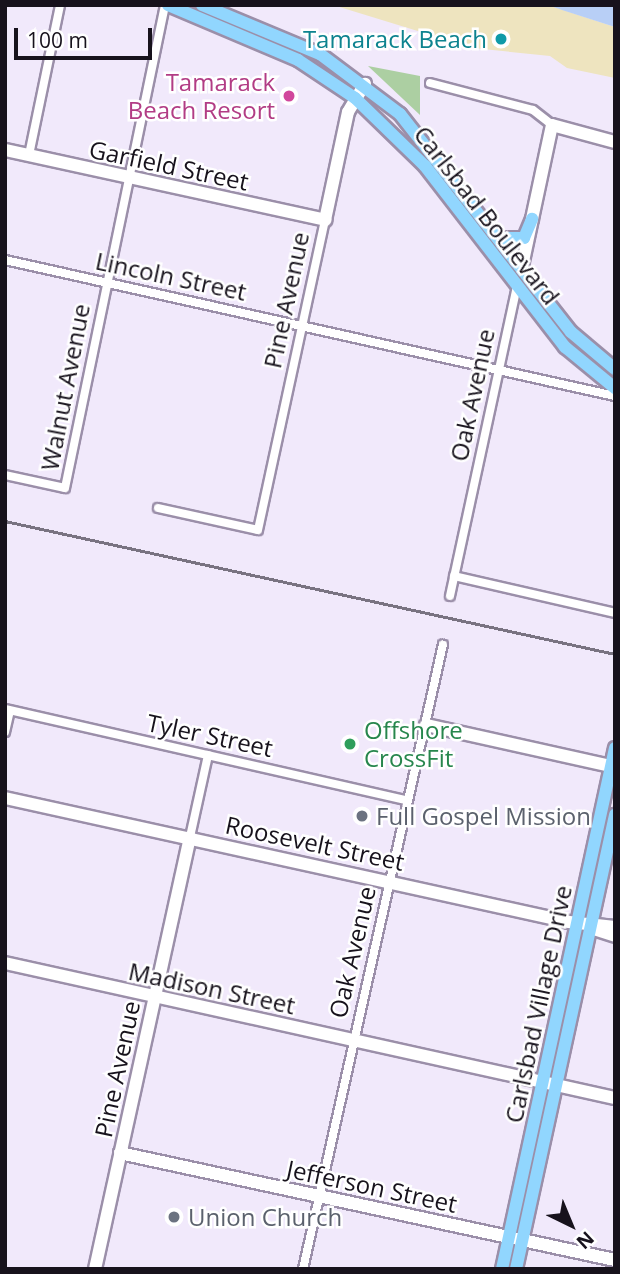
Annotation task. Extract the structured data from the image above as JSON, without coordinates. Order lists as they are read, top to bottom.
{
  "streets": {
    "main road": ["Carlsbad Boulevard", "Carlsbad Village Drive"],
    "street": [
      "Garfield Street",
      "Lincoln Street",
      "Pine Avenue",
      "Walnut Avenue",
      "Oak Avenue",
      "Tyler Street",
      "Roosevelt Street",
      "Madison Street",
      "Jefferson Street"
    ]
  },
  "crossings": [
    ["Garfield Street", "Pine Avenue"],
    ["Garfield Street", "Walnut Avenue"],
    ["Carlsbad Boulevard", "Pine Avenue"],
    ["Carlsbad Boulevard", "Walnut Avenue"],
    ["Carlsbad Boulevard", "Oak Avenue"],
    ["Lincoln Street", "Pine Avenue"],
    ["Lincoln Street", "Walnut Avenue"],
    ["Lincoln Street", "Oak Avenue"],
    ["Pine Avenue", "Tyler Street"],
    ["Pine Avenue", "Roosevelt Street"],
    ["Pine Avenue", "Madison Street"],
    ["Pine Avenue", "Jefferson Street"],
    ["Oak Avenue", "Tyler Street"],
    ["Oak Avenue", "Roosevelt Street"],
    ["Oak Avenue", "Madison Street"],
    ["Oak Avenue", "Jefferson Street"],
    ["Roosevelt Street", "Carlsbad Village Drive"],
    ["Madison Street", "Carlsbad Village Drive"],
    ["Carlsbad Village Drive", "Jefferson Street"]
  ],
  "places": [
    "Tamarack Beach",
    "Tamarack Beach Resort",
    "Offshore CrossFit",
    "Full Gospel Mission",
    "Union Church"
  ],
  "scale_bar": "100 m",
  "north": "bottom right"
}
